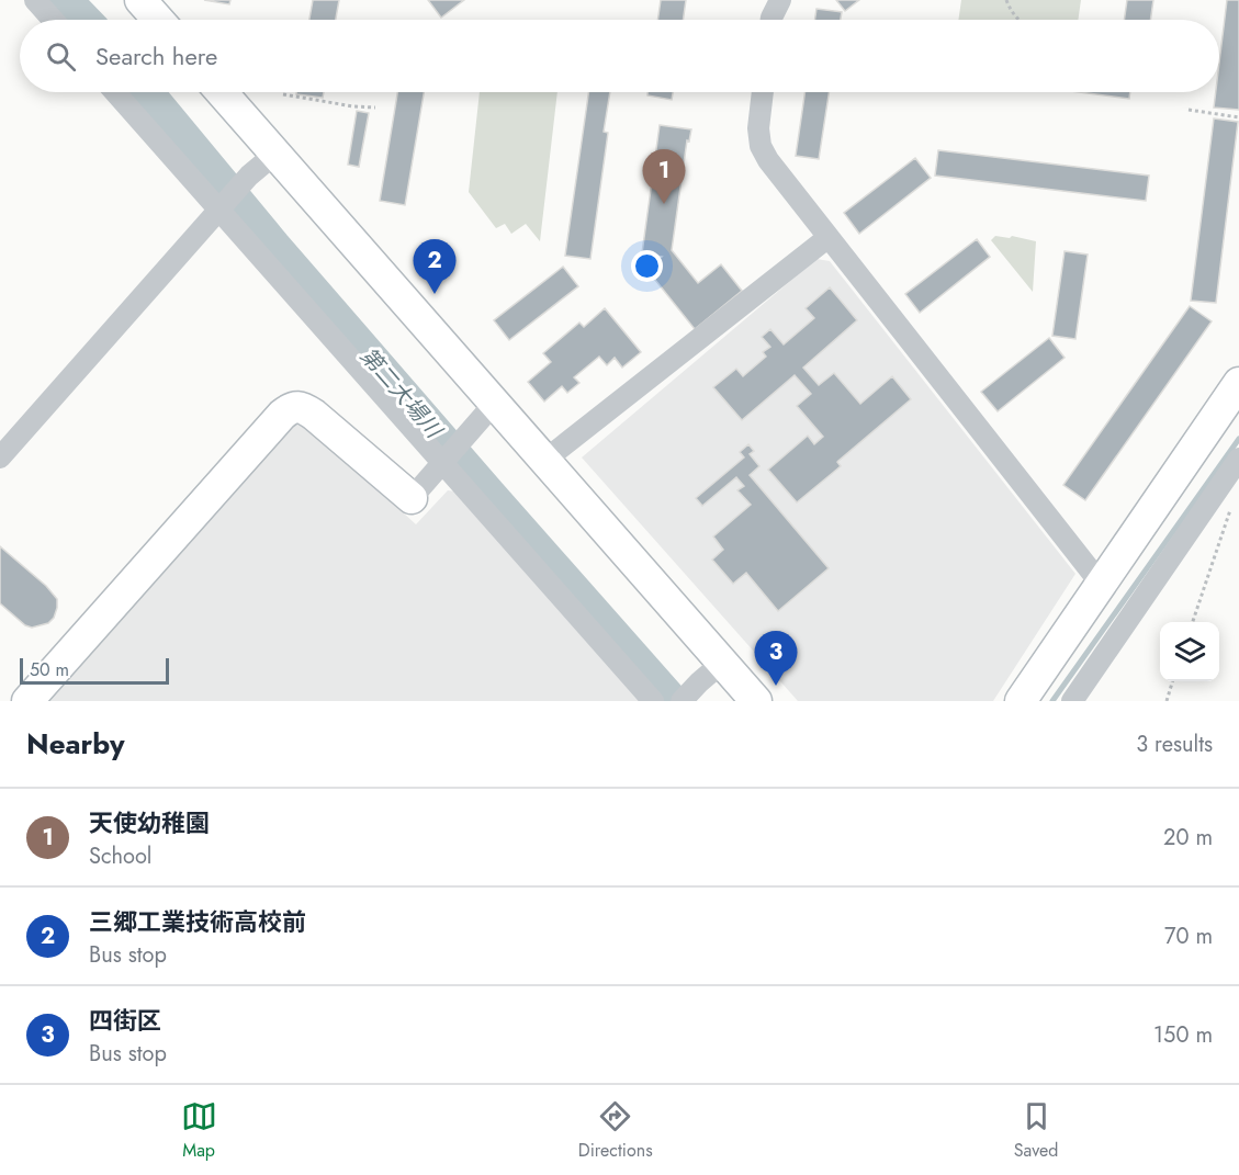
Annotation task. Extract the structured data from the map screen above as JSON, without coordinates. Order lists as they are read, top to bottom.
{
  "water": ["第二大場川"],
  "scale_bar": "50 m",
  "page": {
    "search": "Search here",
    "pins": ["1", "2", "3"],
    "scale": "50 m",
    "heading": ["Nearby", "3 results"],
    "list": [
      {
        "mark": "1",
        "name": "天使幼稚園",
        "note": "School",
        "value": "20 m"
      },
      {
        "mark": "2",
        "name": "三郷工業技術高校前",
        "note": "Bus stop",
        "value": "70 m"
      },
      {
        "mark": "3",
        "name": "四街区",
        "note": "Bus stop",
        "value": "150 m"
      }
    ],
    "nav": ["Map", "Directions", "Saved"]
  }
}
